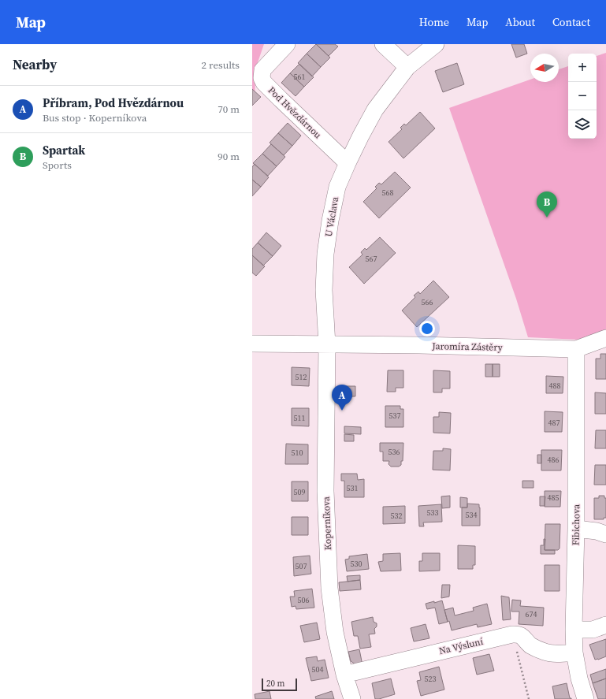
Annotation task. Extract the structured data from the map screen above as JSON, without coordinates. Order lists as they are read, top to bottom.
{
  "streets": {
    "street": [
      "Pod Hvězdárnou",
      "U Václava",
      "Jaromíra Zástěry",
      "Koperníkova",
      "Fibichova",
      "Na Výsluní"
    ]
  },
  "crossings": [
    ["Pod Hvězdárnou", "U Václava"],
    ["U Václava", "Jaromíra Zástěry"],
    ["U Václava", "Koperníkova"],
    ["Jaromíra Zástěry", "Koperníkova"],
    ["Jaromíra Zástěry", "Fibichova"],
    ["Koperníkova", "Na Výsluní"]
  ],
  "house_numbers": [
    "561",
    "568",
    "567",
    "566",
    "512",
    "488",
    "537",
    "511",
    "487",
    "536",
    "510",
    "486",
    "531",
    "509",
    "485",
    "533",
    "534",
    "532",
    "530",
    "507",
    "506",
    "674",
    "504",
    "523"
  ],
  "scale_bar": "20 m",
  "north": "left",
  "page": {
    "header": "Map",
    "nav": [
      "Home",
      "Map",
      "About",
      "Contact"
    ],
    "heading": ["Nearby", "2 results"],
    "map_buttons": ["+", "−"],
    "list": [
      {
        "mark": "A",
        "name": "Příbram, Pod Hvězdárnou",
        "note": "Bus stop · Koperníkova",
        "value": "70 m"
      },
      {
        "mark": "B",
        "name": "Spartak",
        "note": "Sports",
        "value": "90 m"
      }
    ],
    "pins": ["B", "A"],
    "scale": "20 m"
  }
}
